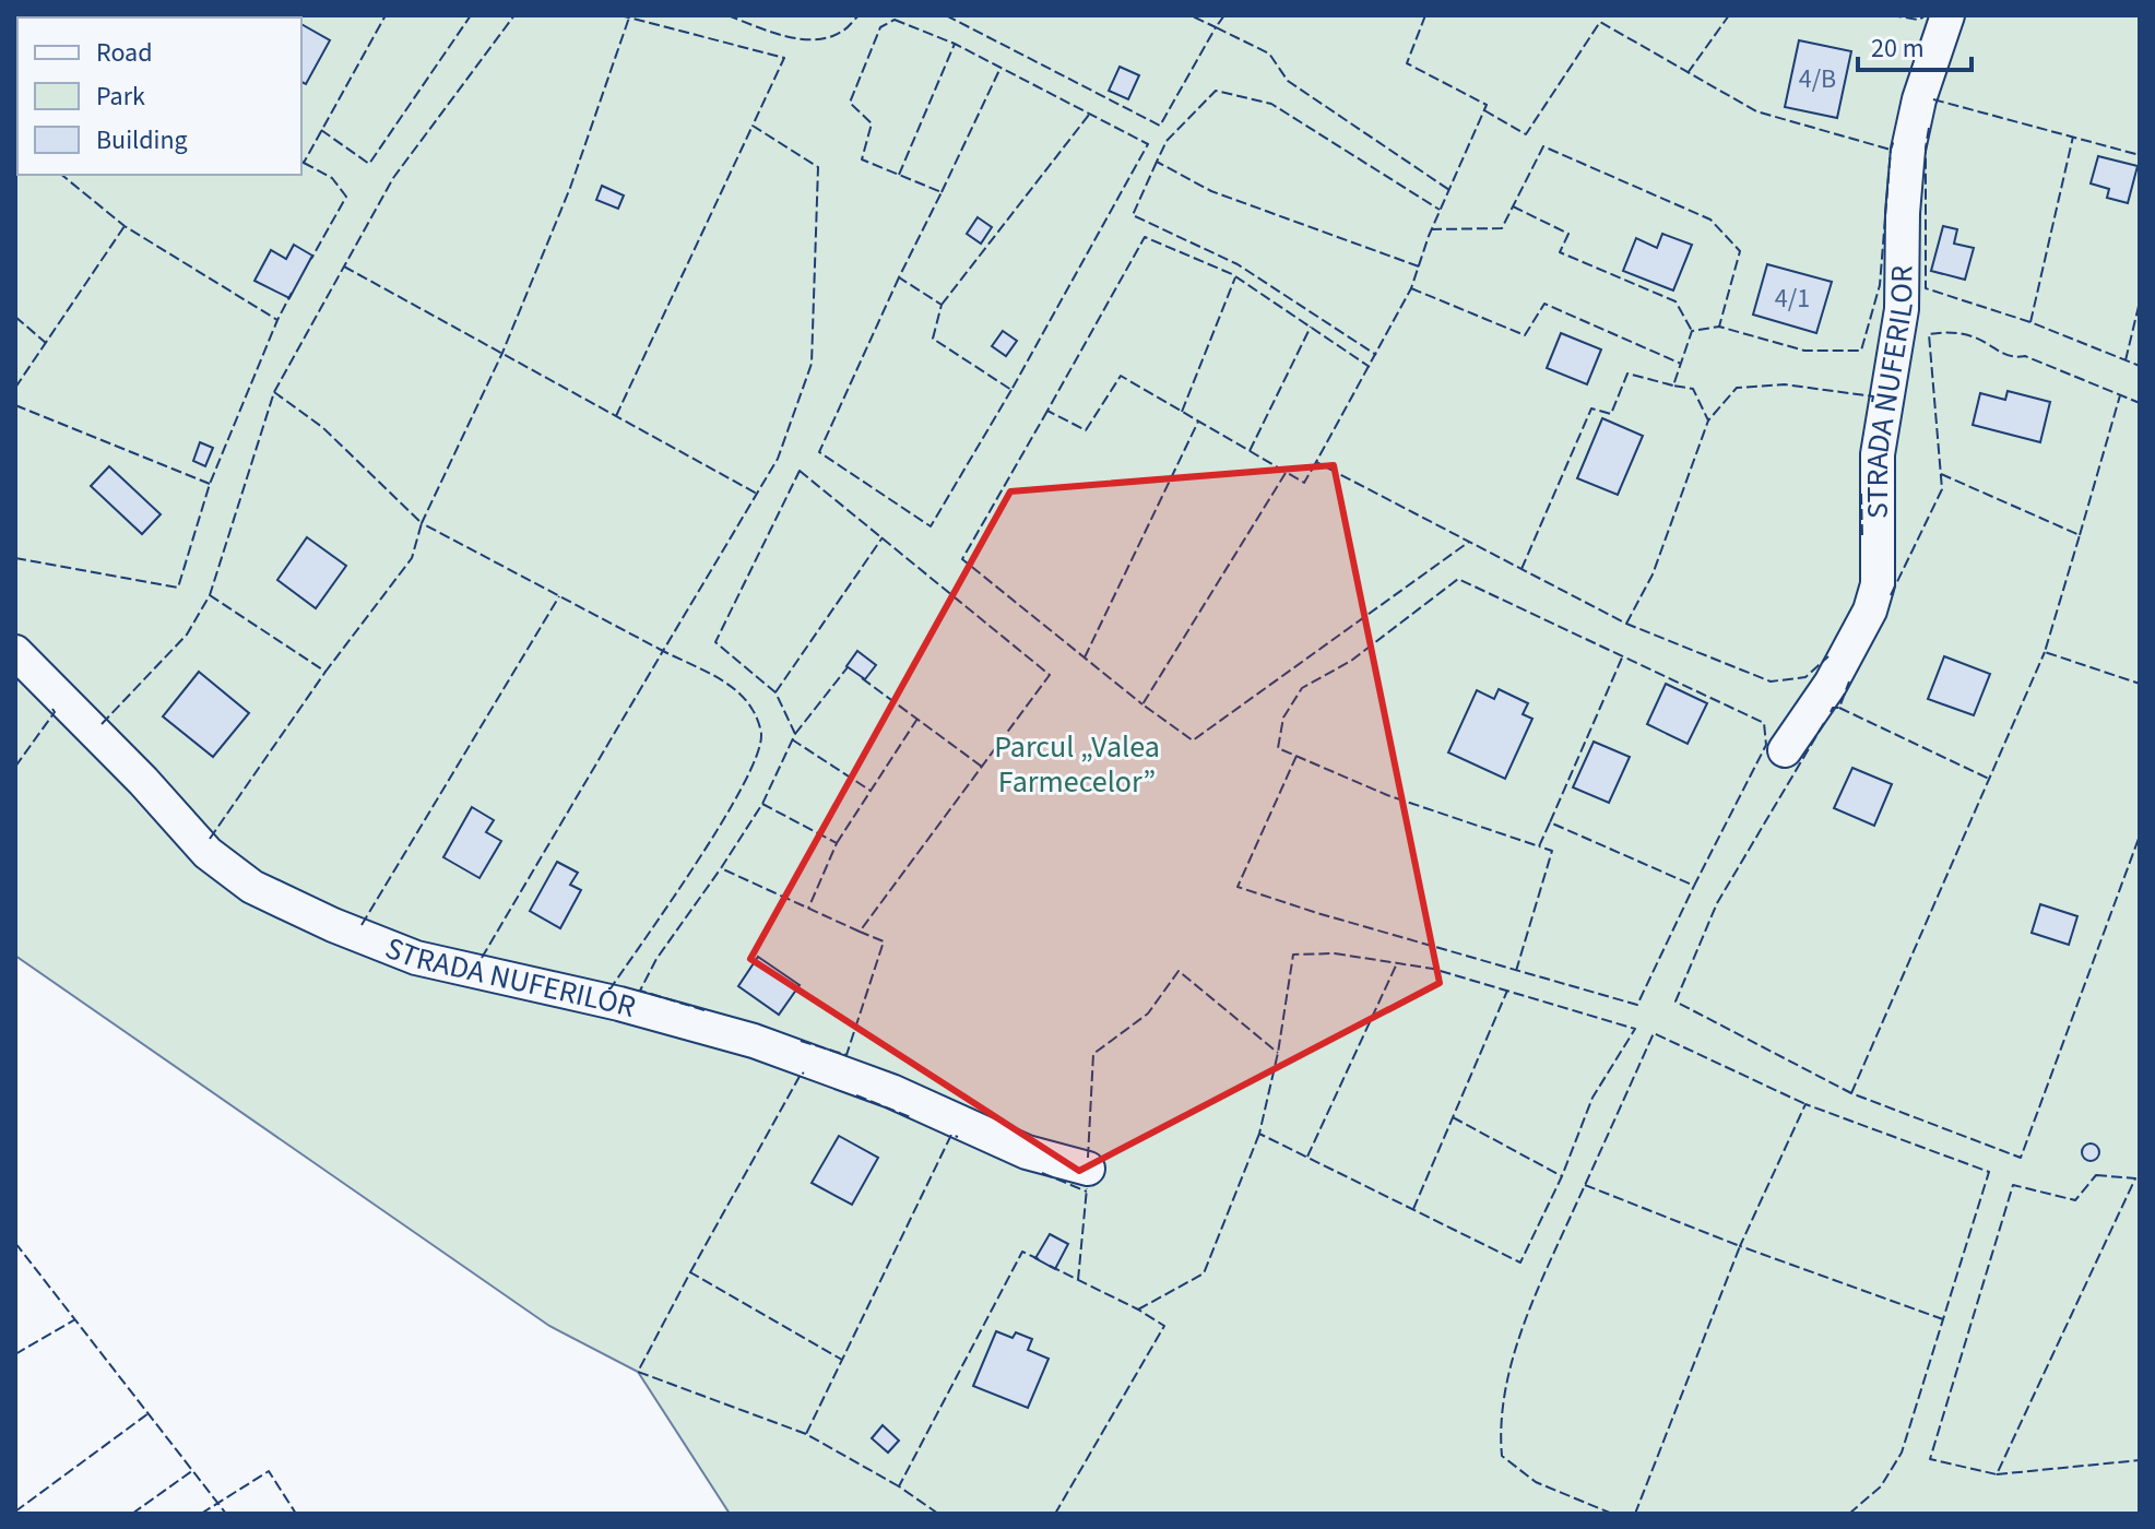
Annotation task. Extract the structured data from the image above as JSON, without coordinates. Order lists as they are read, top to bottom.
{
  "streets": {
    "street": ["STRADA NUFERILOR"]
  },
  "parks": ["Parcul „Valea Farmecelor”"],
  "house_numbers": ["4/B", "4/1"],
  "legend": ["Road", "Park", "Building"],
  "scale_bar": "20 m"
}
